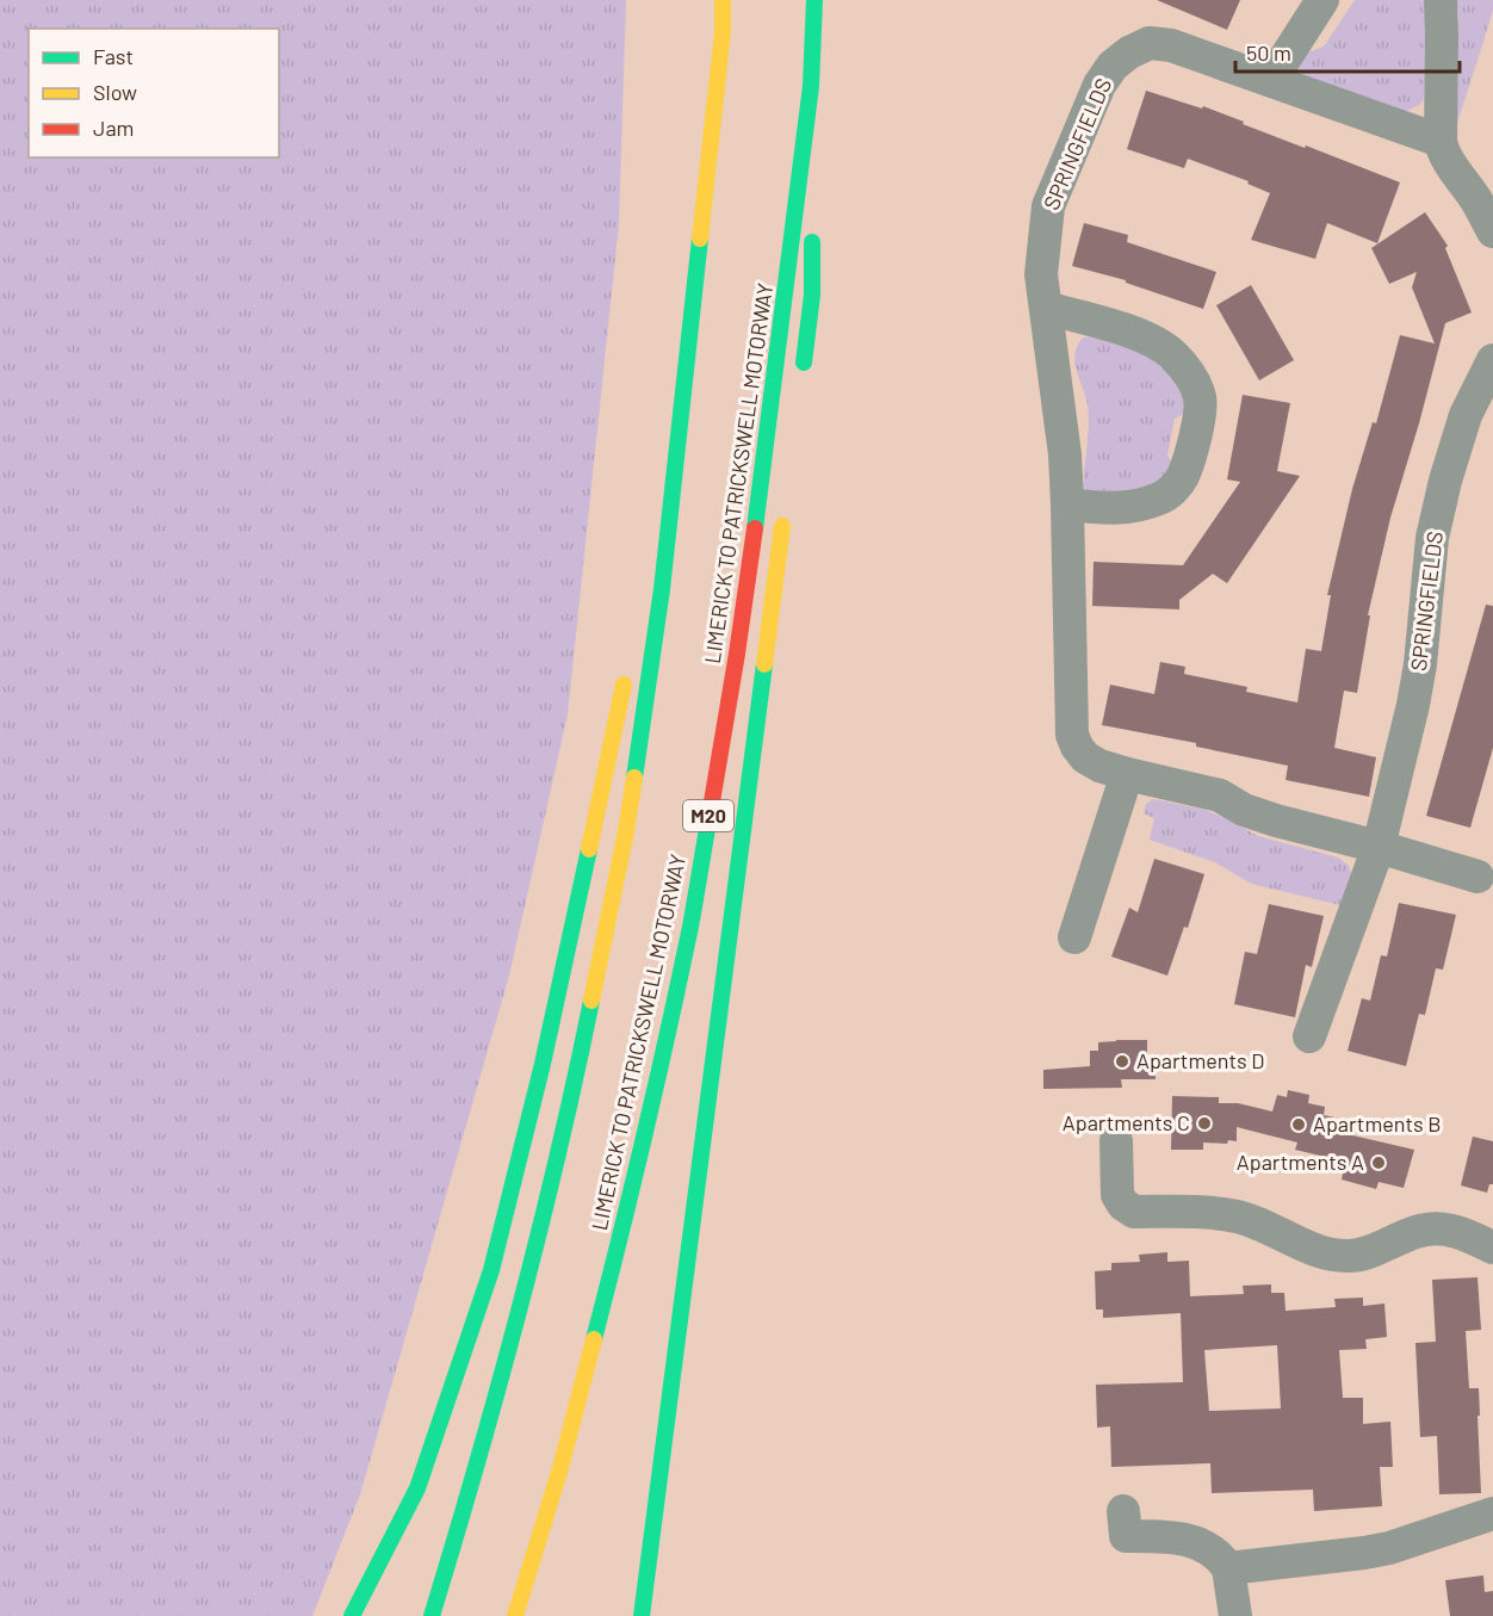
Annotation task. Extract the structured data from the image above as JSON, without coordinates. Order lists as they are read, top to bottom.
{
  "streets": {
    "highway": ["LIMERICK TO PATRICKSWELL MOTORWAY", "M20"],
    "street": ["SPRINGFIELDS"]
  },
  "crossings": [
    ["LIMERICK TO PATRICKSWELL MOTORWAY", "M20"]
  ],
  "places": [
    "Apartments D",
    "Apartments C",
    "Apartments B",
    "Apartments A"
  ],
  "legend": ["Fast", "Slow", "Jam"],
  "scale_bar": "50 m"
}
